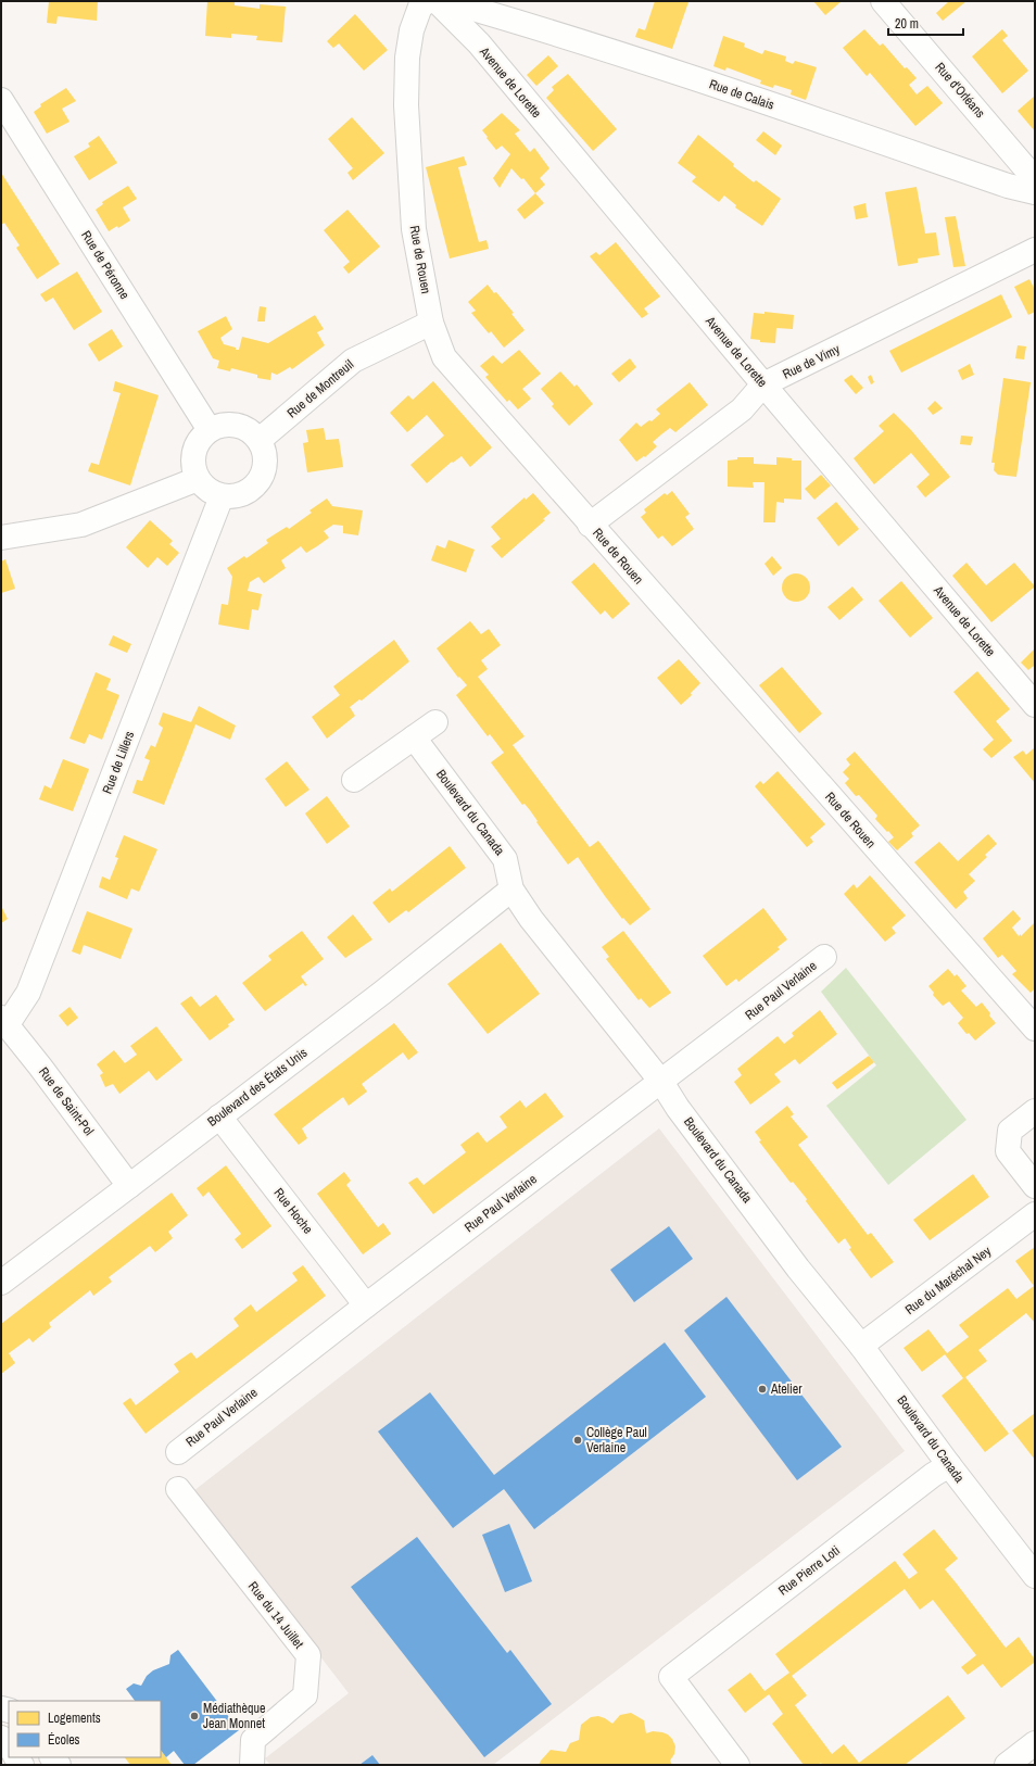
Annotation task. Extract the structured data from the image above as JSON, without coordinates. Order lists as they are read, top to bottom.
{
  "streets": {
    "street": [
      "Avenue de Lorette",
      "Rue d'Orléans",
      "Rue de Calais",
      "Rue de Rouen",
      "Rue de Péronne",
      "Rue de Vimy",
      "Rue de Montreuil",
      "Rue de Lillers",
      "Boulevard du Canada",
      "Rue Paul Verlaine",
      "Boulevard des États Unis",
      "Rue de Saint-Pol",
      "Rue Hoche",
      "Rue du Maréchal Ney",
      "Rue Pierre Loti",
      "Rue du 14 Juillet"
    ]
  },
  "crossings": [
    ["Avenue de Lorette", "Rue de Vimy"],
    ["Rue de Rouen", "Rue de Vimy"],
    ["Rue de Rouen", "Rue de Montreuil"],
    ["Rue de Péronne", "Rue de Montreuil"],
    ["Rue de Péronne", "Rue de Lillers"],
    ["Rue de Montreuil", "Rue de Lillers"],
    ["Rue de Lillers", "Rue de Saint-Pol"],
    ["Boulevard du Canada", "Rue Paul Verlaine"],
    ["Boulevard du Canada", "Boulevard des États Unis"],
    ["Boulevard du Canada", "Rue du Maréchal Ney"],
    ["Boulevard du Canada", "Rue Pierre Loti"],
    ["Rue Paul Verlaine", "Rue Hoche"],
    ["Boulevard des États Unis", "Rue de Saint-Pol"],
    ["Boulevard des États Unis", "Rue Hoche"]
  ],
  "places": ["Atelier", "Collège Paul Verlaine", "Médiathèque Jean Monnet"],
  "legend": ["Logements", "Écoles"],
  "scale_bar": "20 m"
}
